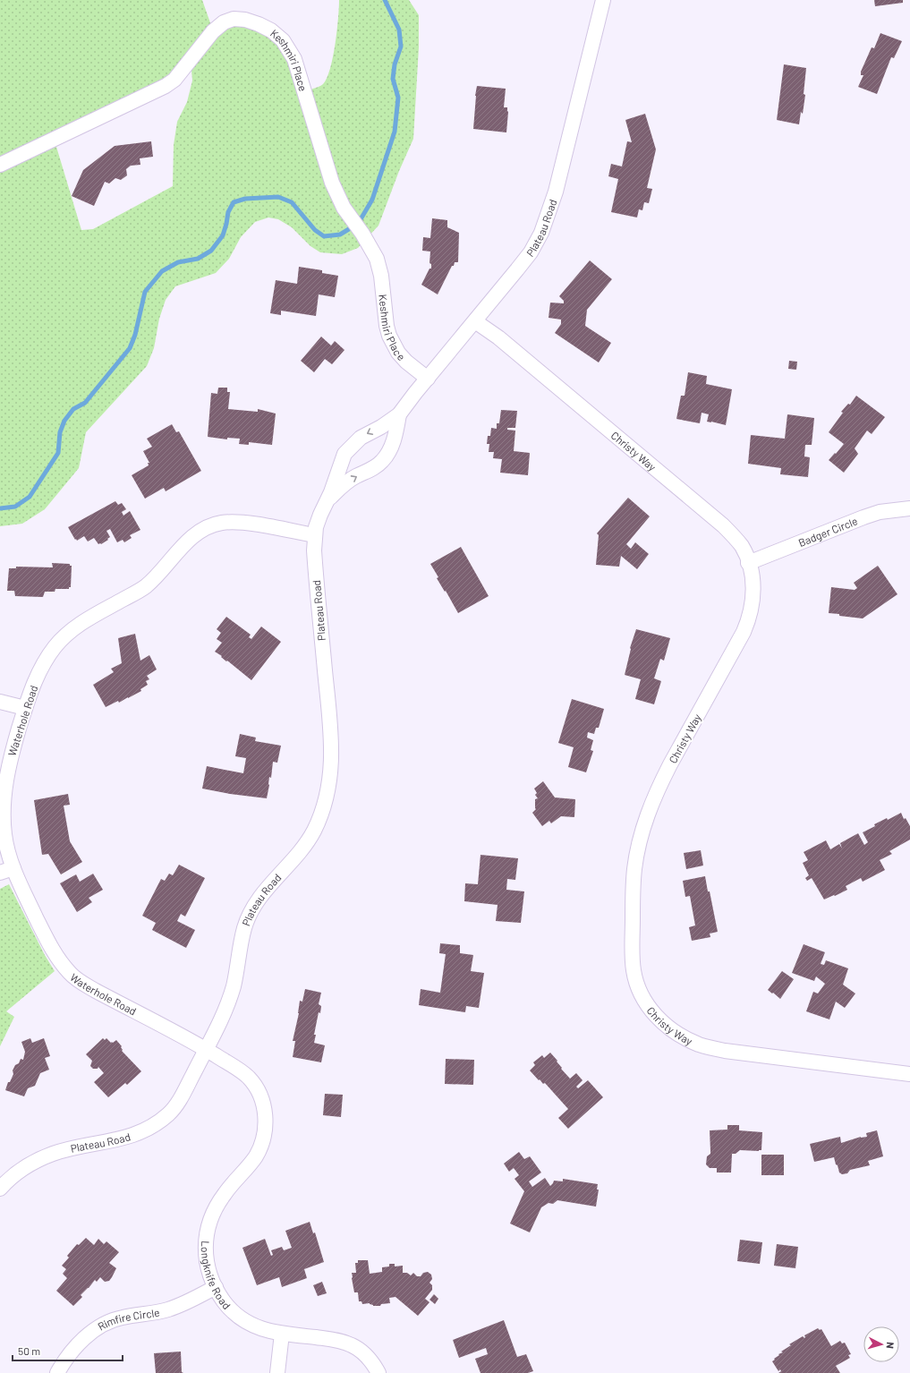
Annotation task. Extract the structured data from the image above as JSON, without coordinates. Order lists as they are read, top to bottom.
{
  "streets": {
    "street": [
      "Keshmiri Place",
      "Plateau Road",
      "Christy Way",
      "Badger Circle",
      "Waterhole Road",
      "Longknife Road",
      "Rimfire Circle"
    ]
  },
  "crossings": [
    ["Keshmiri Place", "Plateau Road"],
    ["Plateau Road", "Christy Way"],
    ["Plateau Road", "Waterhole Road"],
    ["Plateau Road", "Longknife Road"],
    ["Christy Way", "Badger Circle"],
    ["Waterhole Road", "Longknife Road"],
    ["Longknife Road", "Rimfire Circle"]
  ],
  "scale_bar": "50 m",
  "north": "right"
}
